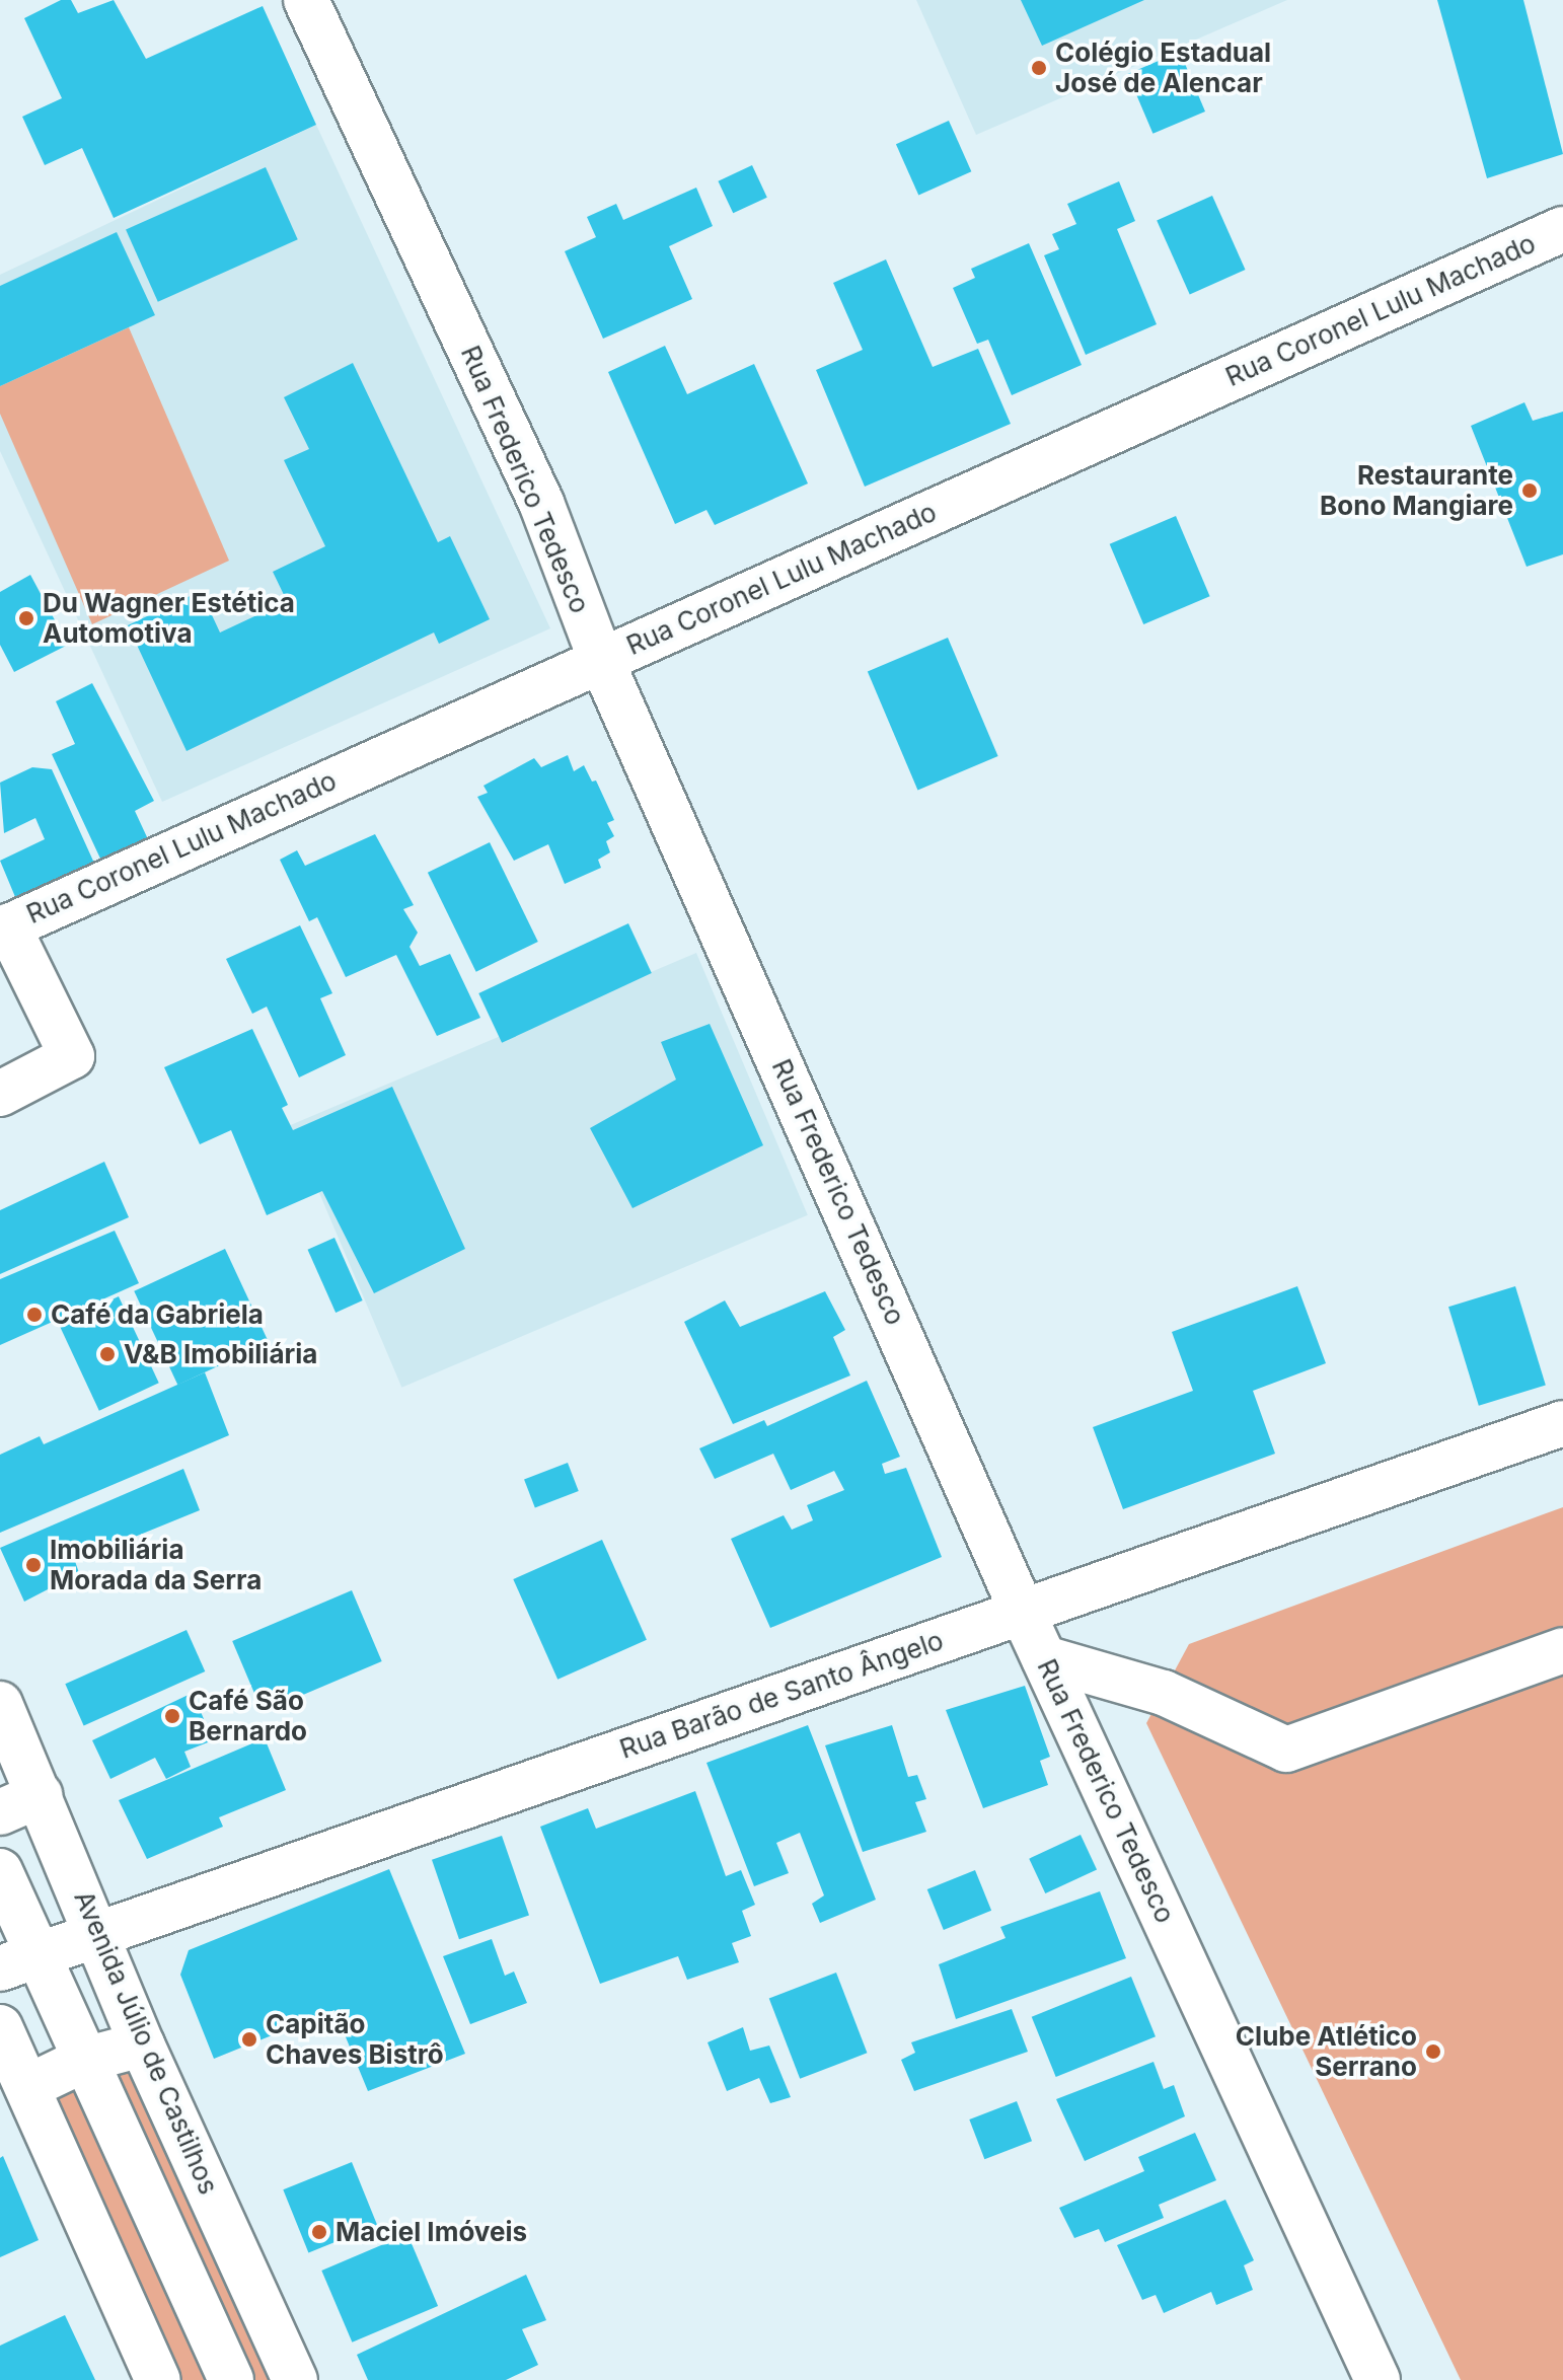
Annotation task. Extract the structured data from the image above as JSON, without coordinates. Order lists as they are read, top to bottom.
{
  "streets": {
    "street": [
      "Rua Coronel Lulu Machado",
      "Rua Frederico Tedesco",
      "Rua Barão de Santo Ângelo",
      "Avenida Júlio de Castilhos"
    ]
  },
  "crossings": [
    ["Rua Coronel Lulu Machado", "Rua Frederico Tedesco"],
    ["Rua Frederico Tedesco", "Rua Barão de Santo Ângelo"],
    ["Rua Barão de Santo Ângelo", "Avenida Júlio de Castilhos"]
  ],
  "places": [
    "Colégio Estadual José de Alencar",
    "Restaurante Bono Mangiare",
    "Du Wagner Estética Automotiva",
    "Café da Gabriela",
    "V&B Imobiliária",
    "Imobiliária Morada da Serra",
    "Café São Bernardo",
    "Capitão Chaves Bistrô",
    "Clube Atlético Serrano",
    "Maciel Imóveis"
  ]
}
